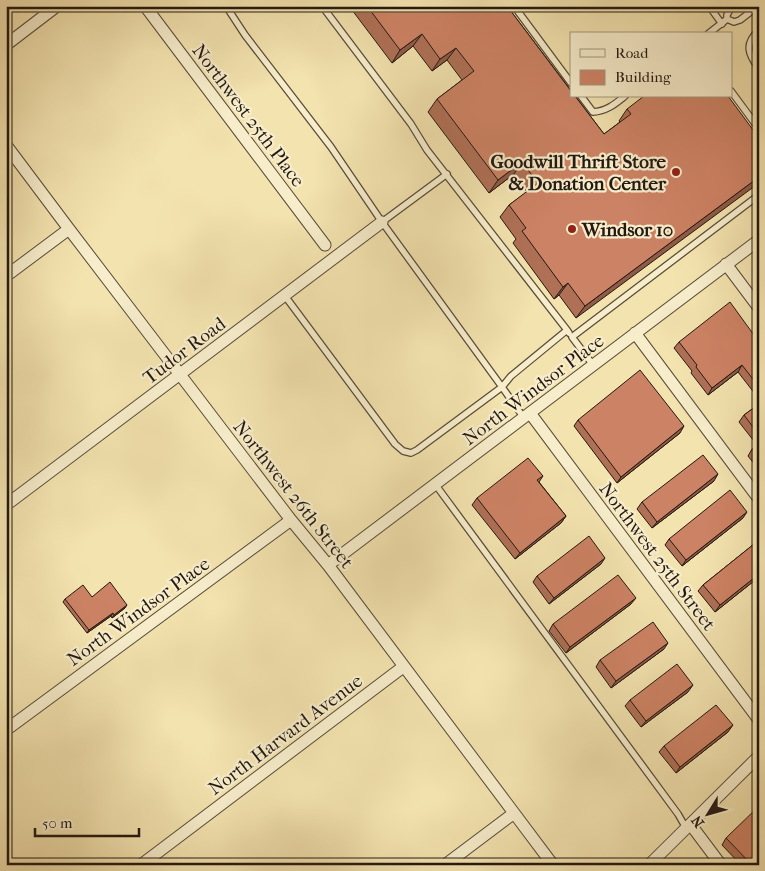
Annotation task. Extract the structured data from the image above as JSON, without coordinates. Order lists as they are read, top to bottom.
{
  "streets": {
    "street": [
      "Northwest 25th Place",
      "Tudor Road",
      "North Windsor Place",
      "Northwest 26th Street",
      "Northwest 25th Street",
      "North Harvard Avenue"
    ]
  },
  "crossings": [
    ["Tudor Road", "Northwest 26th Street"],
    ["North Windsor Place", "Northwest 26th Street"],
    ["North Windsor Place", "Northwest 25th Street"],
    ["Northwest 26th Street", "North Harvard Avenue"]
  ],
  "places": ["Goodwill Thrift Store & Donation Center", "Windsor 10"],
  "legend": ["Road", "Building"],
  "scale_bar": "50 m",
  "north": "bottom left"
}
